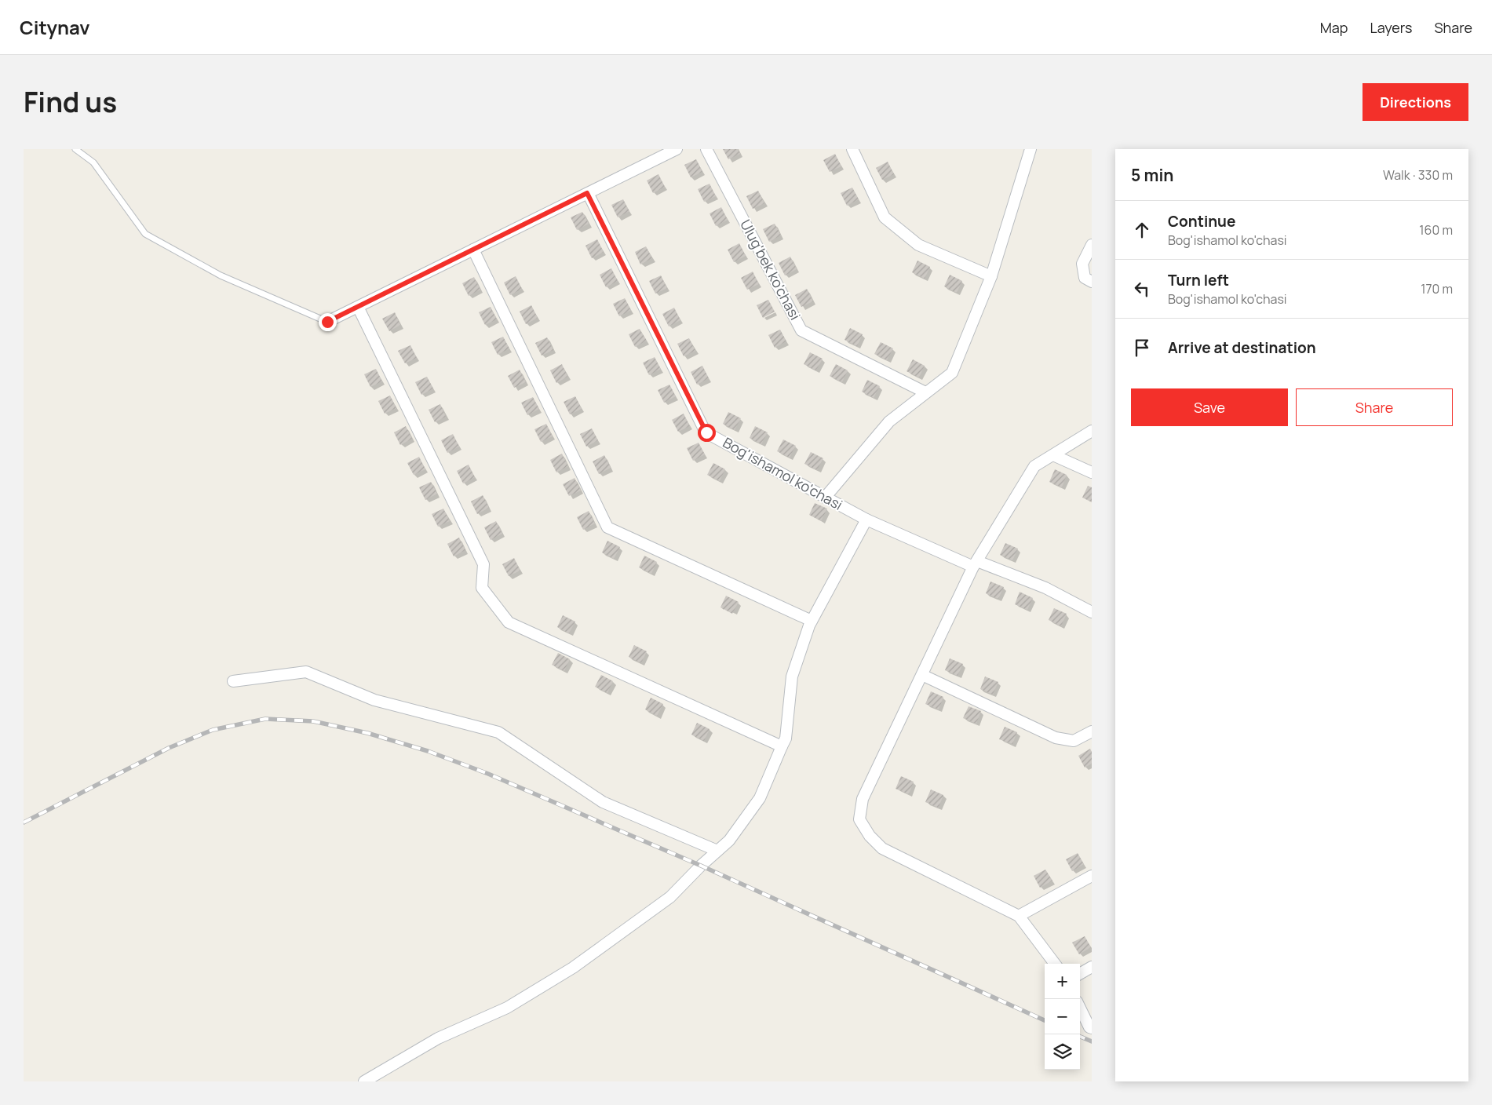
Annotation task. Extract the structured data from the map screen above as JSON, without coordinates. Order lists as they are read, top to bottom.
{
  "streets": {
    "street": ["Ulug'bek ko'chasi", "Bog'ishamol ko'chasi"]
  },
  "page": {
    "header": "Citynav",
    "nav": ["Map", "Layers", "Share"],
    "title": "Find us",
    "buttons": [
      "Directions",
      ["Save", "Share"]
    ],
    "heading": ["5 min", "Walk · 330 m"],
    "list": [
      ["Continue", "Bog'ishamol ko'chasi", "160 m"],
      ["Turn left", "Bog'ishamol ko'chasi", "170 m"],
      "Arrive at destination"
    ],
    "map_buttons": ["+", "−"]
  }
}
